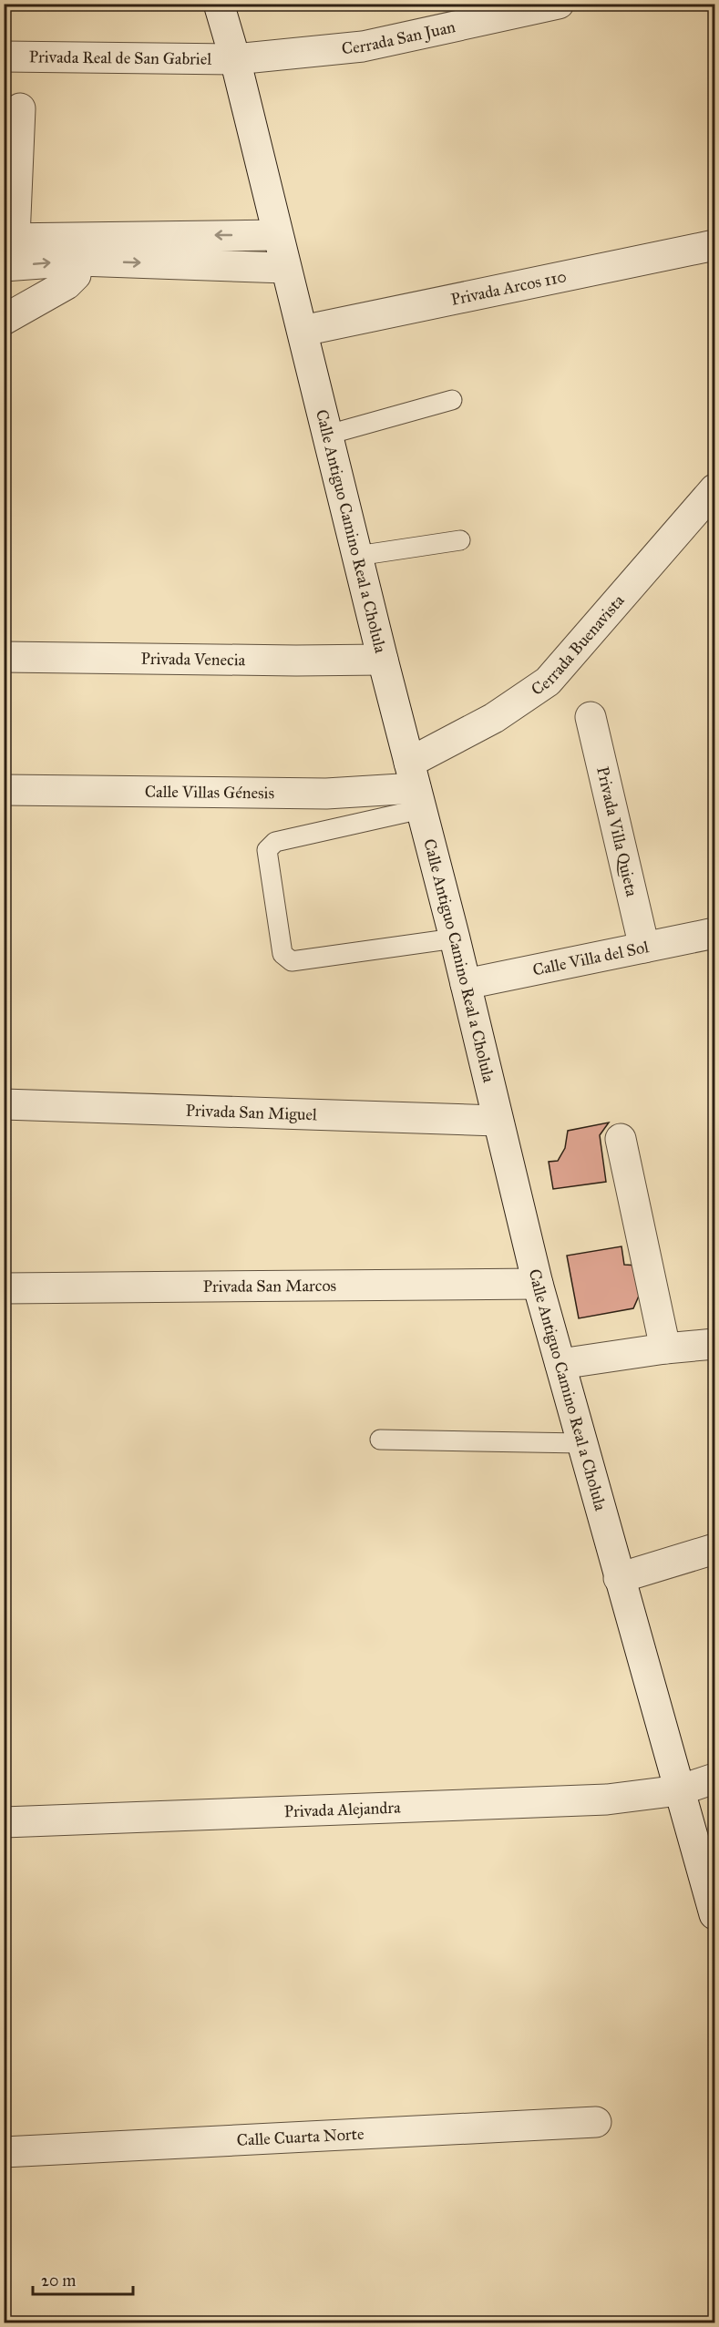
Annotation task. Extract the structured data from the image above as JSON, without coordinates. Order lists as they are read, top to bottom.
{
  "streets": {
    "street": [
      "Cerrada San Juan",
      "Privada Real de San Gabriel",
      "Privada Arcos 110",
      "Calle Antiguo Camino Real a Cholula",
      "Cerrada Buenavista",
      "Privada Venecia",
      "Calle Villas Génesis",
      "Privada Villa Quieta",
      "Calle Villa del Sol",
      "Privada San Miguel",
      "Privada San Marcos",
      "Privada Alejandra",
      "Calle Cuarta Norte"
    ]
  },
  "crossings": [
    ["Cerrada San Juan", "Privada Real de San Gabriel"],
    ["Cerrada San Juan", "Calle Antiguo Camino Real a Cholula"],
    ["Privada Real de San Gabriel", "Calle Antiguo Camino Real a Cholula"],
    ["Privada Arcos 110", "Calle Antiguo Camino Real a Cholula"],
    ["Calle Antiguo Camino Real a Cholula", "Cerrada Buenavista"],
    ["Calle Antiguo Camino Real a Cholula", "Privada Venecia"],
    ["Calle Antiguo Camino Real a Cholula", "Calle Villas Génesis"],
    ["Calle Antiguo Camino Real a Cholula", "Calle Villa del Sol"],
    ["Calle Antiguo Camino Real a Cholula", "Privada San Miguel"],
    ["Calle Antiguo Camino Real a Cholula", "Privada San Marcos"],
    ["Calle Antiguo Camino Real a Cholula", "Privada Alejandra"],
    ["Cerrada Buenavista", "Calle Villas Génesis"],
    ["Privada Villa Quieta", "Calle Villa del Sol"]
  ],
  "scale_bar": "20 m"
}
